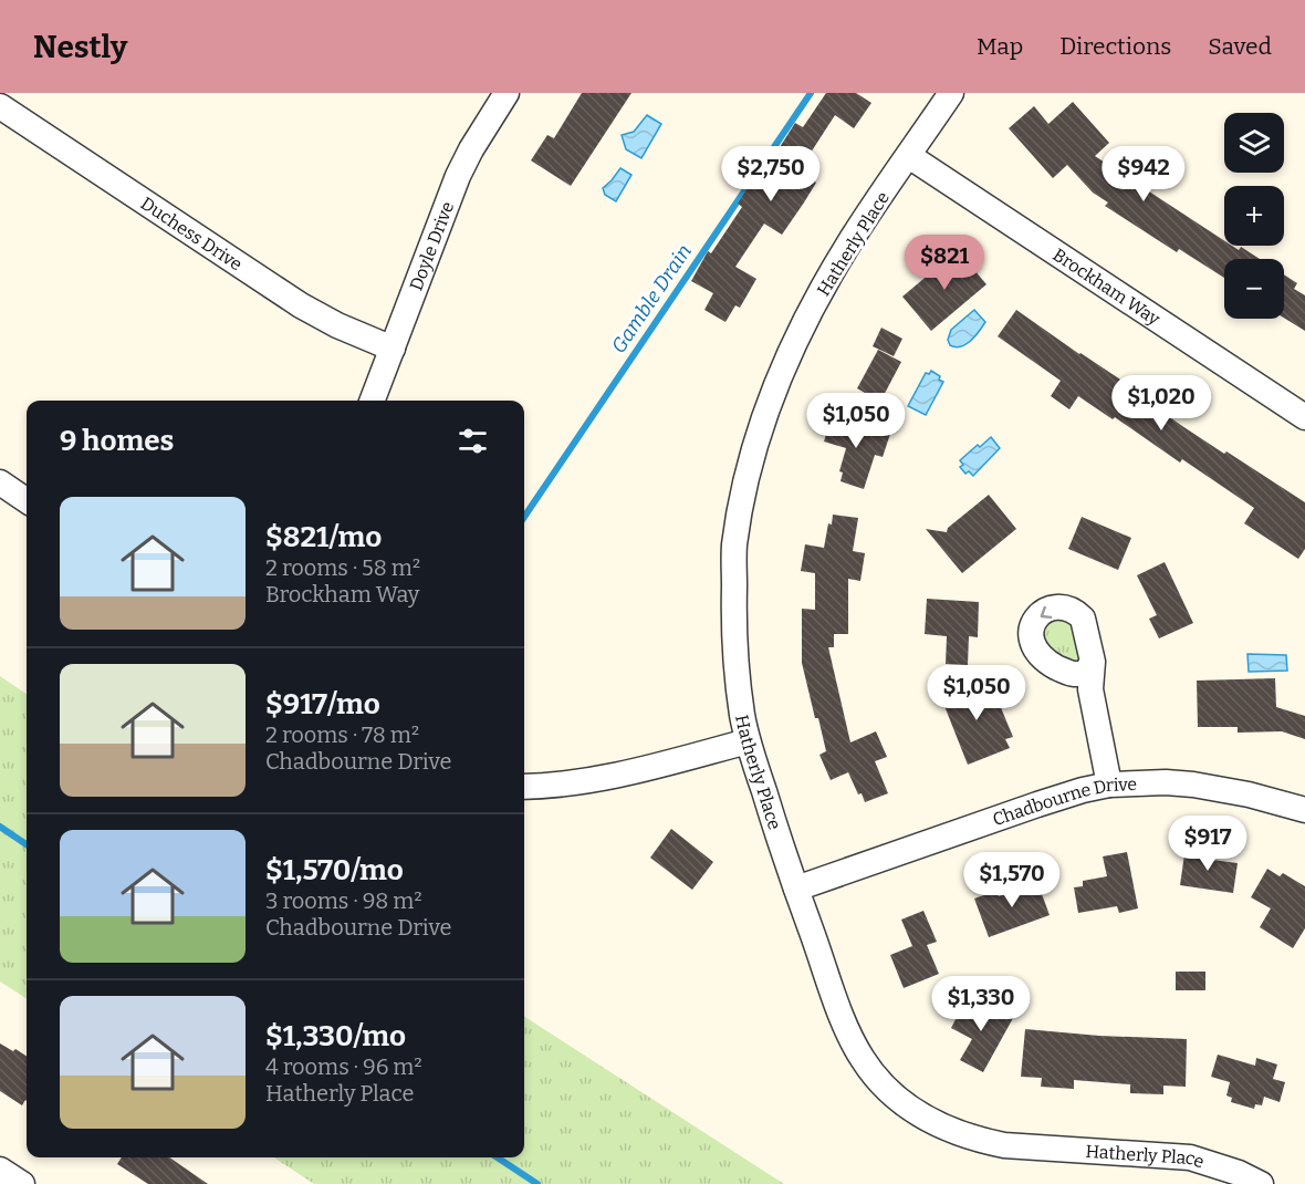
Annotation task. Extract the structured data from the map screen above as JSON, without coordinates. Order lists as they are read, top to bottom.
{
  "streets": {
    "street": [
      "Duchess Drive",
      "Hatherly Place",
      "Doyle Drive",
      "Brockham Way",
      "Chadbourne Drive"
    ]
  },
  "crossings": [
    ["Duchess Drive", "Doyle Drive"],
    ["Hatherly Place", "Brockham Way"],
    ["Hatherly Place", "Chadbourne Drive"]
  ],
  "water": ["Gamble Drain"],
  "page": {
    "header": "Nestly",
    "nav": ["Map", "Directions", "Saved"],
    "map_buttons": ["+", "−"],
    "price": [
      "$2,750",
      "$942",
      "$821",
      "$1,020",
      "$1,050",
      "$1,050",
      "$917",
      "$1,570",
      "$1,330"
    ],
    "heading": "9 homes",
    "list": [
      {
        "name": "$821/mo",
        "note": "2 rooms · 58 m² · Brockham Way"
      },
      {
        "name": "$917/mo",
        "note": "2 rooms · 78 m² · Chadbourne Drive"
      },
      {
        "name": "$1,570/mo",
        "note": "3 rooms · 98 m² · Chadbourne Drive"
      },
      {
        "name": "$1,330/mo",
        "note": "4 rooms · 96 m² · Hatherly Place"
      }
    ]
  }
}
